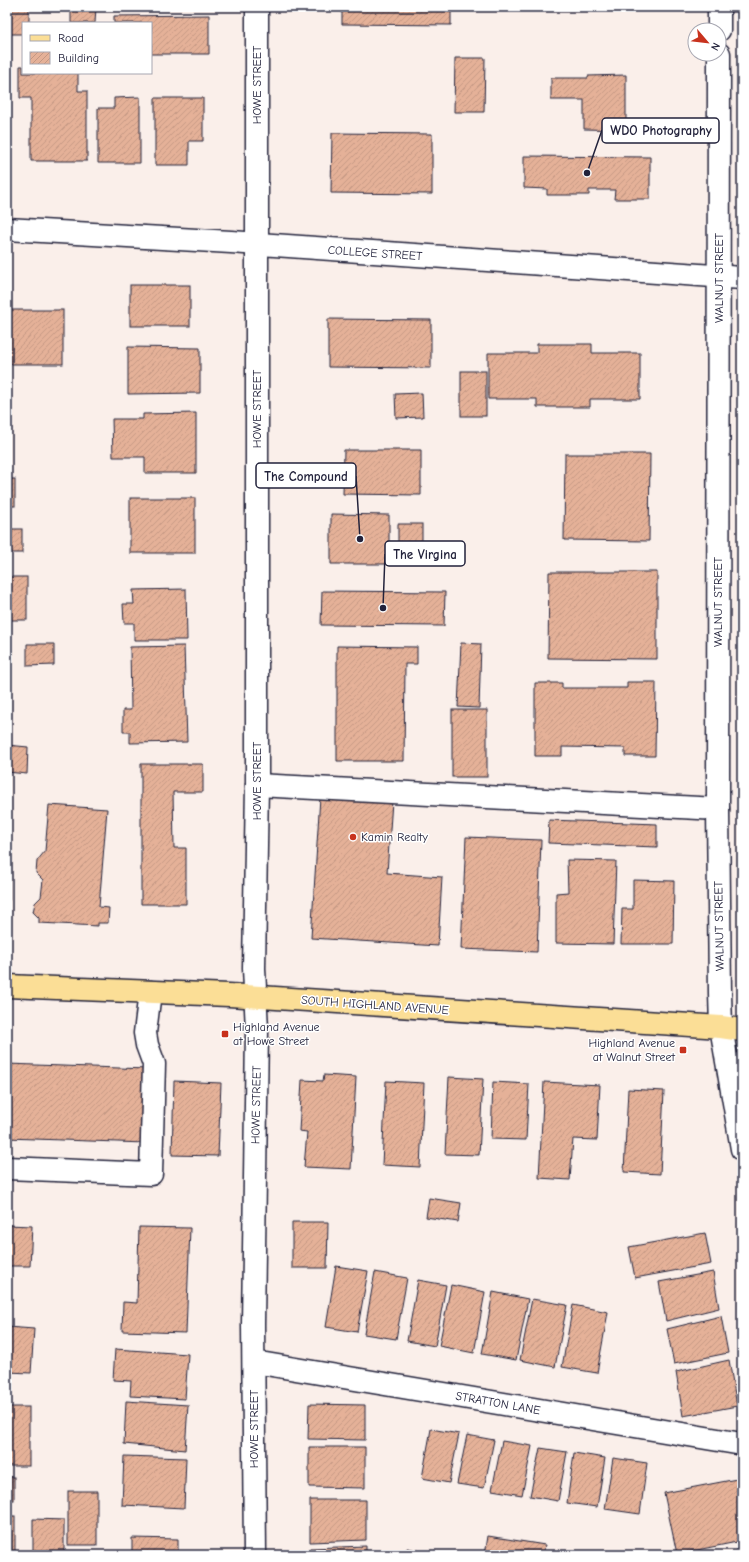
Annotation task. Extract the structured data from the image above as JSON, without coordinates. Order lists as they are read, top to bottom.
{
  "streets": {
    "main road": ["SOUTH HIGHLAND AVENUE"],
    "street": [
      "HOWE STREET",
      "COLLEGE STREET",
      "WALNUT STREET",
      "STRATTON LANE"
    ]
  },
  "crossings": [
    ["HOWE STREET", "COLLEGE STREET"],
    ["HOWE STREET", "SOUTH HIGHLAND AVENUE"],
    ["HOWE STREET", "STRATTON LANE"],
    ["COLLEGE STREET", "WALNUT STREET"],
    ["WALNUT STREET", "SOUTH HIGHLAND AVENUE"]
  ],
  "places": {
    "other": [
      "WDO Photography",
      "The Compound",
      "The Virgina",
      "Kamin Realty"
    ],
    "transit": ["Highland Avenue at Howe Street", "Highland Avenue at Walnut Street"]
  },
  "legend": ["Road", "Building"],
  "north": "bottom right"
}
